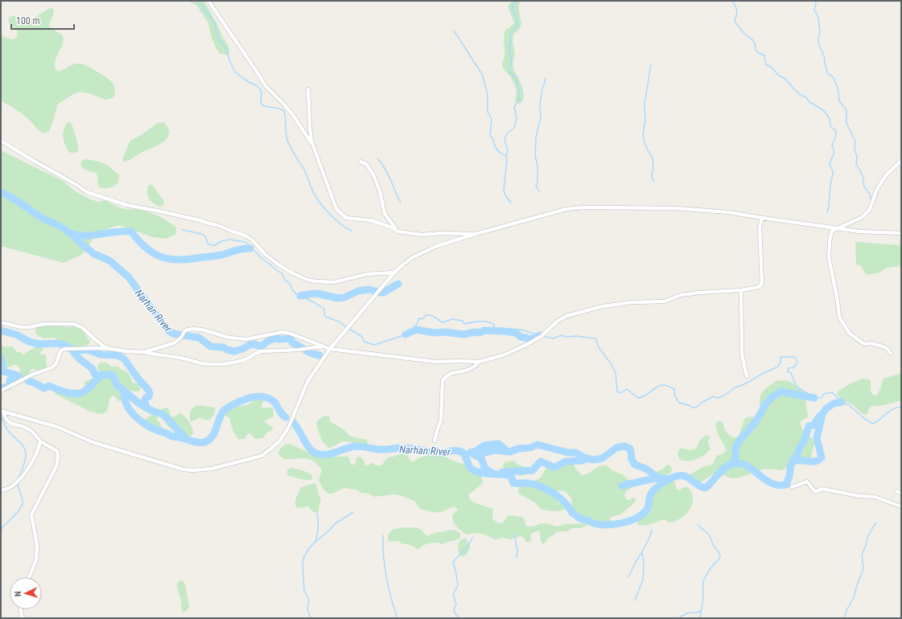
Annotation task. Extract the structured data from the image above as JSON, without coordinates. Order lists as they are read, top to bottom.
{
  "water": ["Narhan River"],
  "scale_bar": "100 m",
  "north": "left"
}
